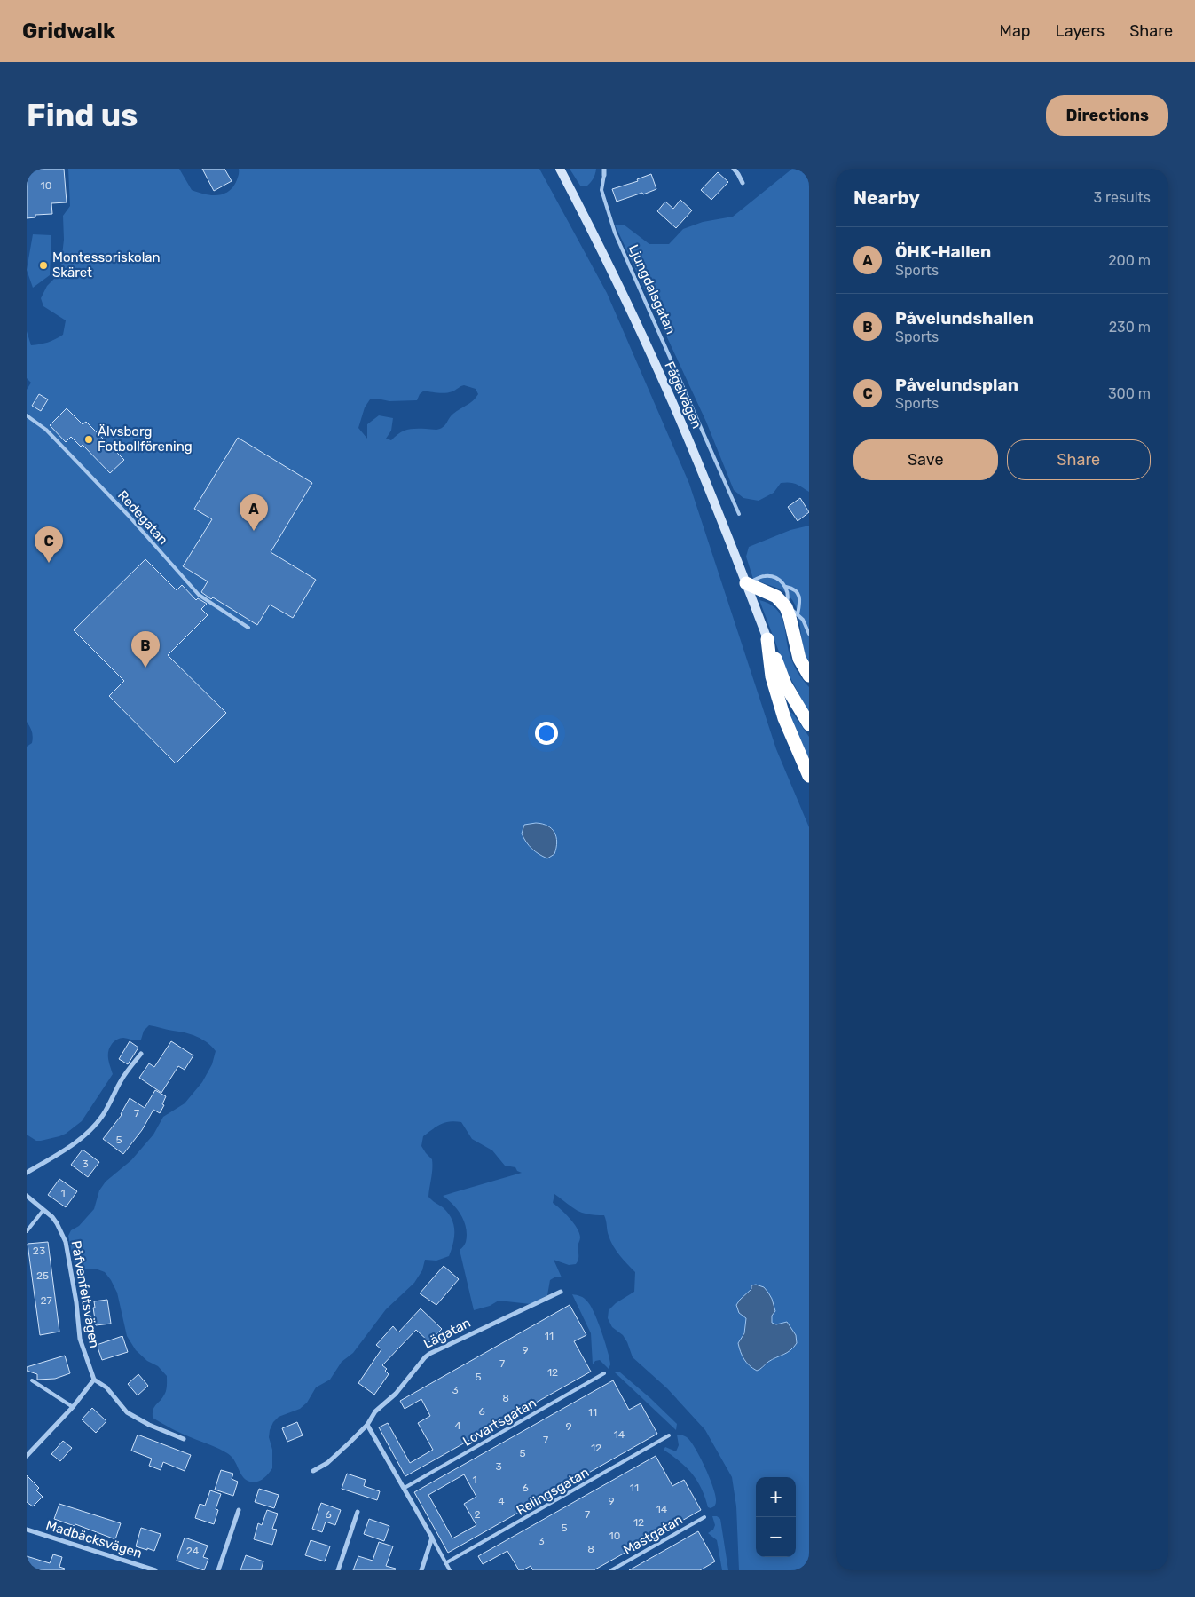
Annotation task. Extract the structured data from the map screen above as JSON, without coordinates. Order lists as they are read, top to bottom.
{
  "streets": {
    "street": [
      "Ljungdalsgatan",
      "Fågelvägen",
      "Påfvenfeltsvägen",
      "Lägatan",
      "Madbäcksvägen"
    ],
    "lane": [
      "Redegatan",
      "Lovartsgatan",
      "Relingsgatan",
      "Mastgatan"
    ]
  },
  "places": ["Montessoriskolan Skäret", "Älvsborg Fotbollförening"],
  "house_numbers": [
    "10",
    "7",
    "5",
    "3",
    "1",
    "23",
    "25",
    "27",
    "11",
    "9",
    "7",
    "12",
    "5",
    "3",
    "8",
    "6",
    "11",
    "4",
    "9",
    "14",
    "7",
    "12",
    "5",
    "3",
    "1",
    "6",
    "11",
    "4",
    "9",
    "14",
    "6",
    "2",
    "7",
    "12",
    "5",
    "10",
    "3",
    "8",
    "24"
  ],
  "page": {
    "header": "Gridwalk",
    "nav": ["Map", "Layers", "Share"],
    "buttons": [
      "Directions",
      ["Save", "Share"]
    ],
    "title": "Find us",
    "heading": ["Nearby", "3 results"],
    "list": [
      {
        "mark": "A",
        "name": "ÖHK-Hallen",
        "note": "Sports",
        "value": "200 m"
      },
      {
        "mark": "B",
        "name": "Påvelundshallen",
        "note": "Sports",
        "value": "230 m"
      },
      {
        "mark": "C",
        "name": "Påvelundsplan",
        "note": "Sports",
        "value": "300 m"
      }
    ],
    "pins": ["A", "C", "B"],
    "map_buttons": ["+", "−"]
  }
}
